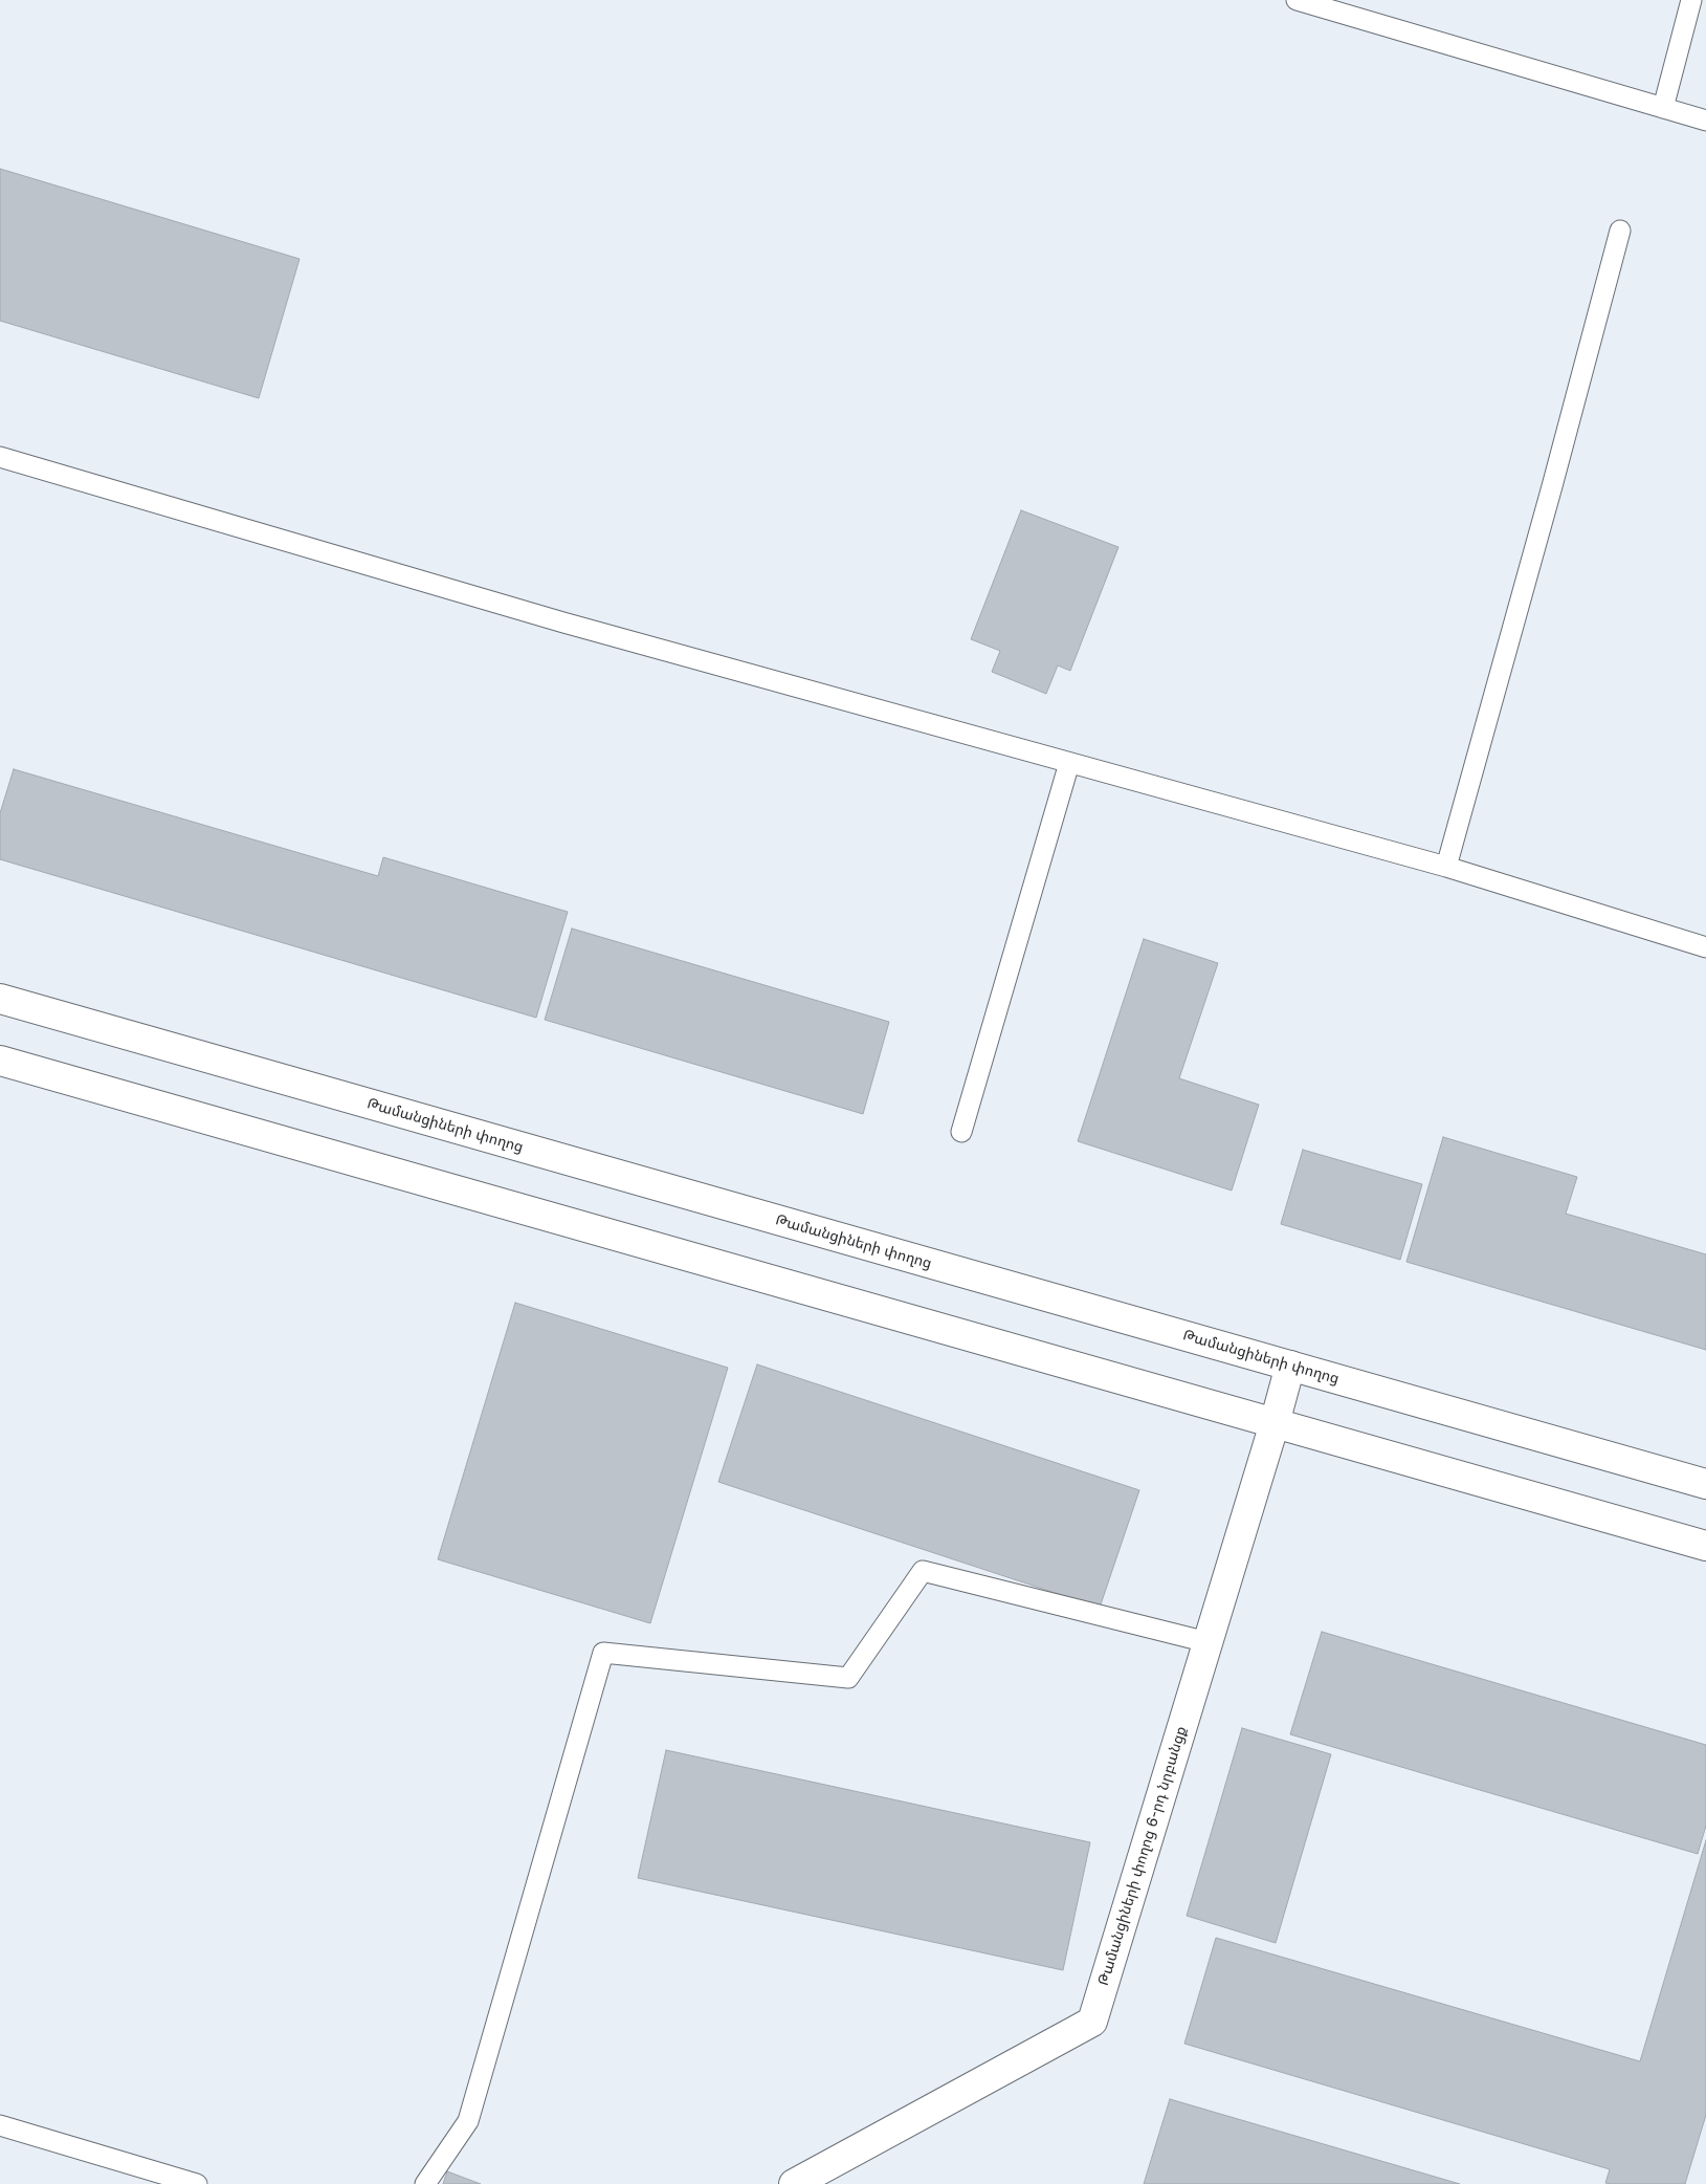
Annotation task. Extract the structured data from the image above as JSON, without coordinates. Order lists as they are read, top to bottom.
{
  "streets": {
    "main road": ["Թամանցիների փողոց", "Թամանցիների փողոց 6-րդ նրբանցք"]
  },
  "crossings": [
    ["Թամանցիների փողոց", "Թամանցիների փողոց 6-րդ նրբանցք"]
  ]
}
